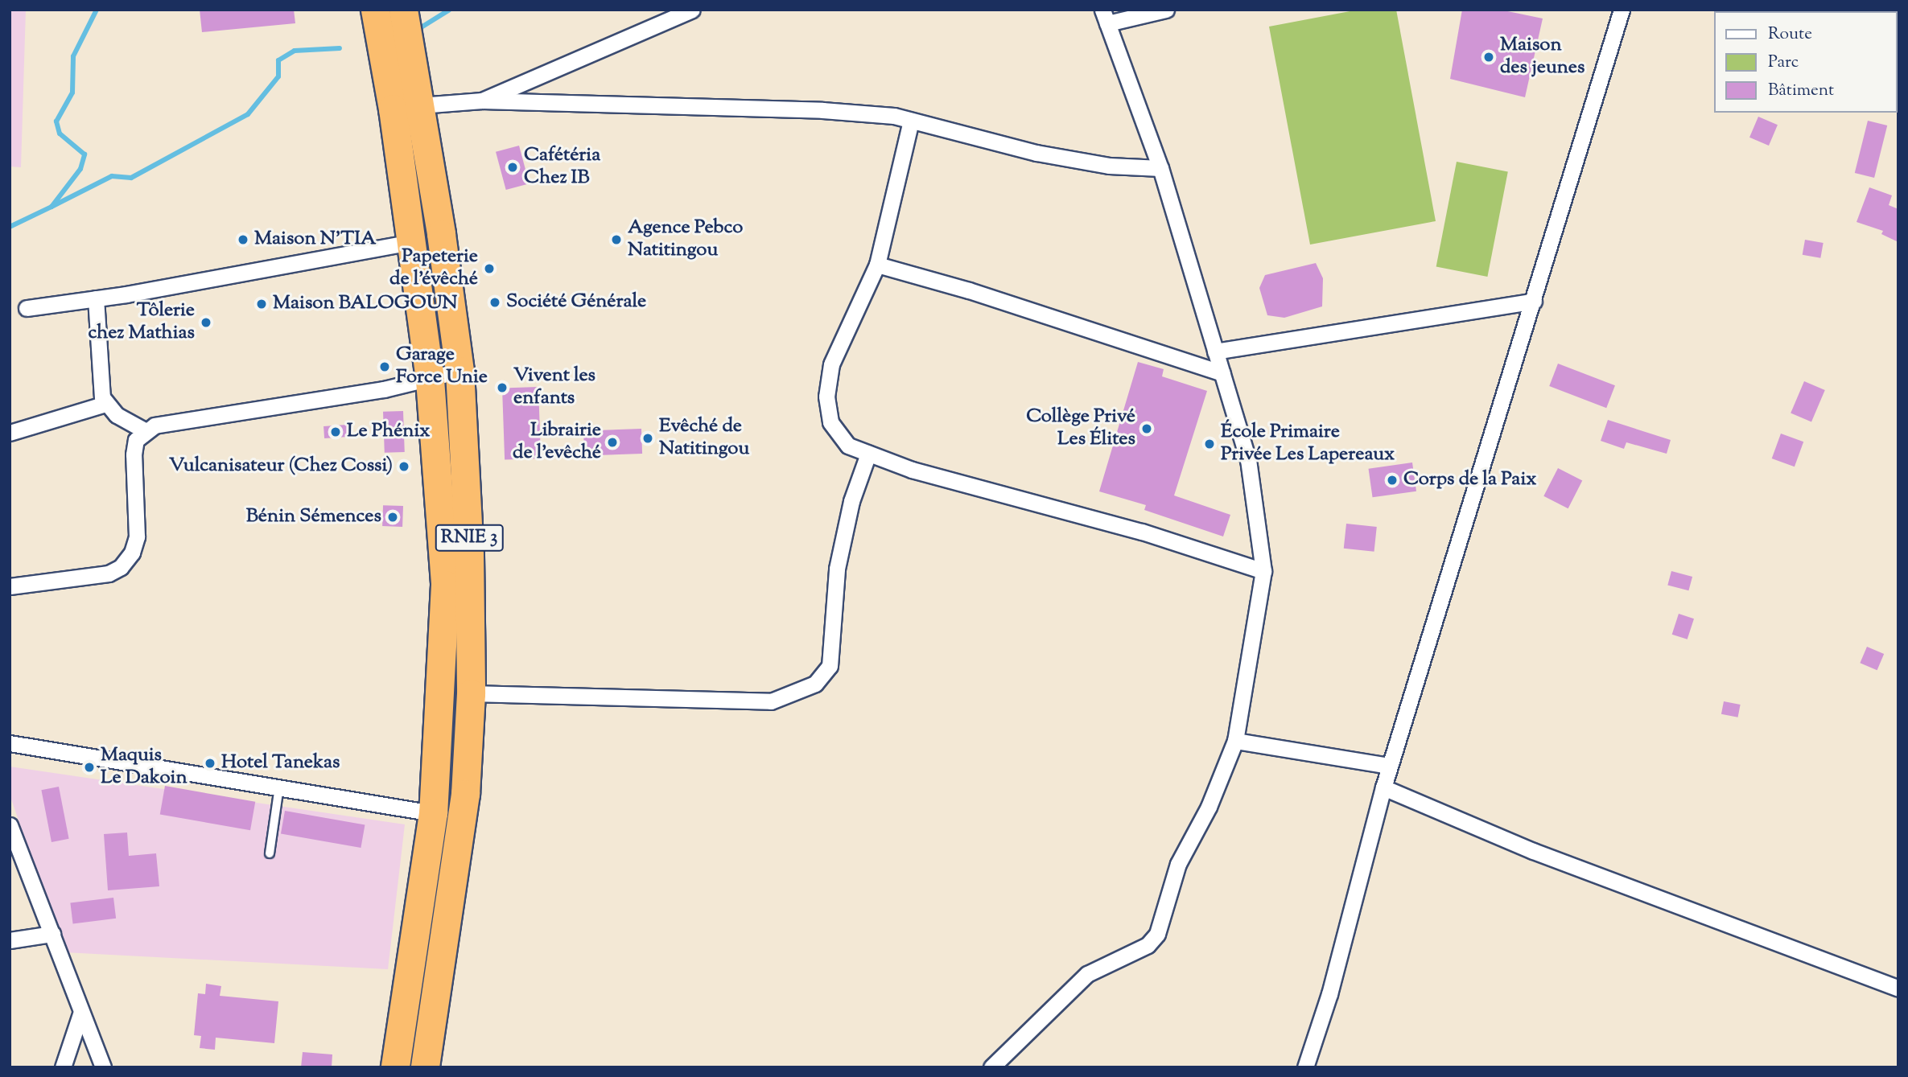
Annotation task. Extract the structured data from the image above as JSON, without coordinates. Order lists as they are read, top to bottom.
{
  "streets": {
    "highway": ["RNIE 3"]
  },
  "places": [
    "Maison des jeunes",
    "Cafétéria Chez IB",
    "Maison N'TIA",
    "Agence Pebco Natitingou",
    "Papeterie de l'évêché",
    "Société Générale",
    "Maison BALOGOUN",
    "Tôlerie chez Mathias",
    "Garage Force Unie",
    "Vivent les enfants",
    "Collège Privé Les Élites",
    "Le Phénix",
    "Evêché de Natitingou",
    "Librairie de l'evêché",
    "École Primaire Privée Les Lapereaux",
    "Vulcanisateur (Chez Cossi)",
    "Corps de la Paix",
    "Bénin Sémences",
    "Hotel Tanekas",
    "Maquis Le Dakoin"
  ],
  "legend": ["Route", "Parc", "Bâtiment"]
}
